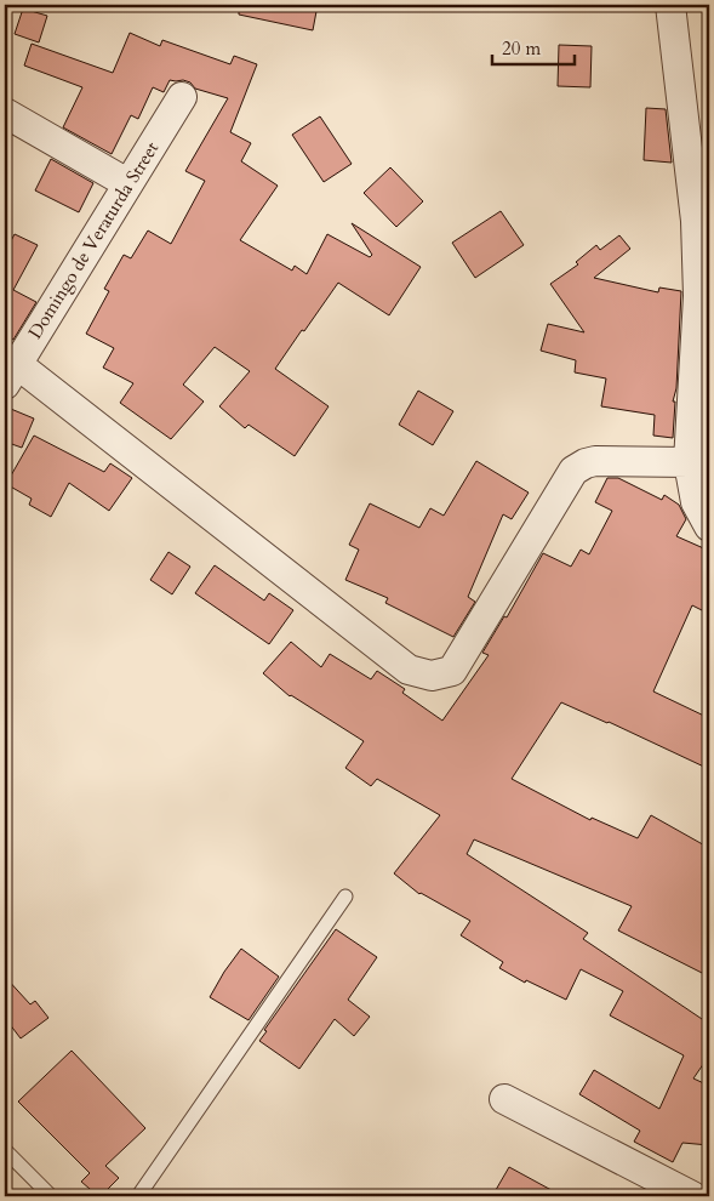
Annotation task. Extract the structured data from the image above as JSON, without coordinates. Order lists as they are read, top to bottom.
{
  "streets": {
    "street": ["Domingo de Veraturda Street"]
  },
  "scale_bar": "20 m"
}
